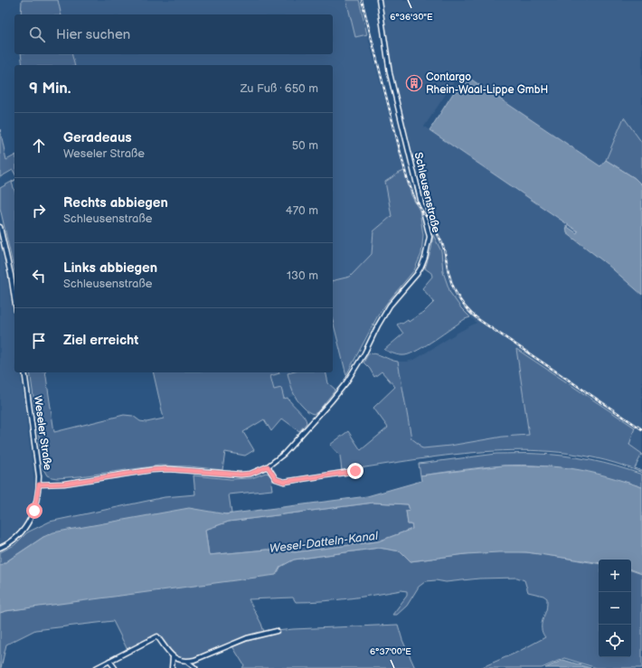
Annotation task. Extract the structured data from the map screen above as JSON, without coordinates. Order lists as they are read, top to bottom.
{
  "streets": {
    "street": ["Schleusenstraße", "Weseler Straße"]
  },
  "crossings": [
    ["Schleusenstraße", "Weseler Straße"]
  ],
  "water": ["Wesel-Datteln-Kanal"],
  "places": {
    "building": ["Contargo Rhein-Waal-Lippe GmbH"]
  },
  "page": {
    "search": "Hier suchen",
    "heading": ["9 Min.", "Zu Fuß · 650 m"],
    "list": [
      ["Geradeaus", "Weseler Straße", "50 m"],
      ["Rechts abbiegen", "Schleusenstraße", "470 m"],
      ["Links abbiegen", "Schleusenstraße", "130 m"],
      "Ziel erreicht"
    ],
    "map_buttons": ["+", "−"]
  },
  "coordinates": ["6°36'30\"E", "6°37'00\"E"]
}
